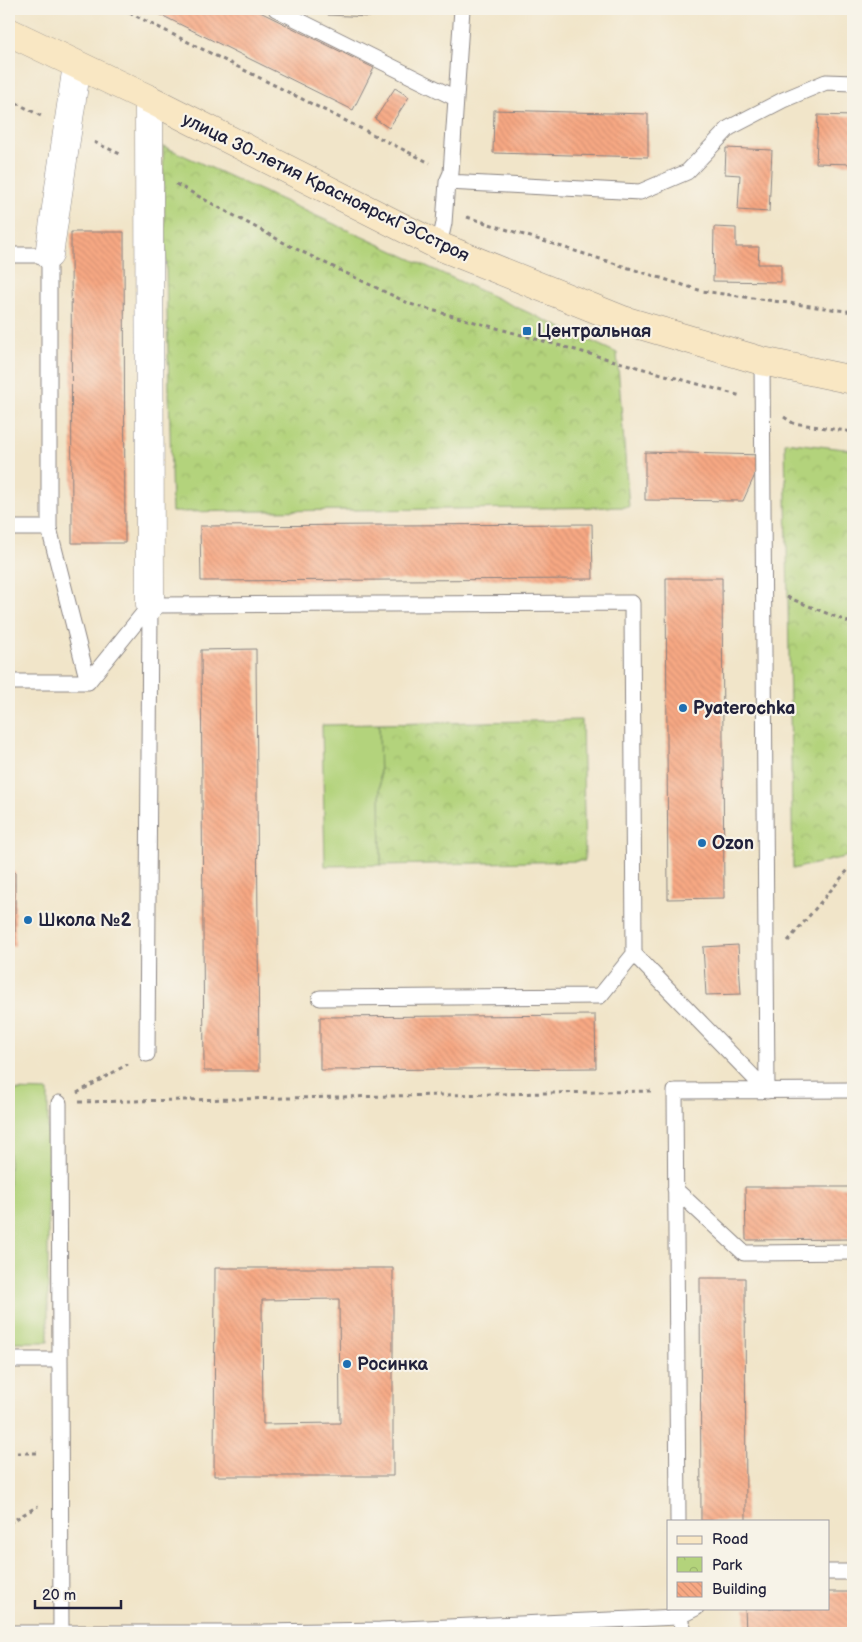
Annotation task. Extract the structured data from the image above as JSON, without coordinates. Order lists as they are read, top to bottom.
{
  "streets": {
    "main road": ["улица 30-летия КрасноярскГЭСстроя"]
  },
  "places": {
    "transit": ["Центральная"],
    "other": [
      "Pyaterochka",
      "Ozon",
      "Школа №2",
      "Росинка"
    ]
  },
  "legend": ["Road", "Park", "Building"],
  "scale_bar": "20 m"
}
